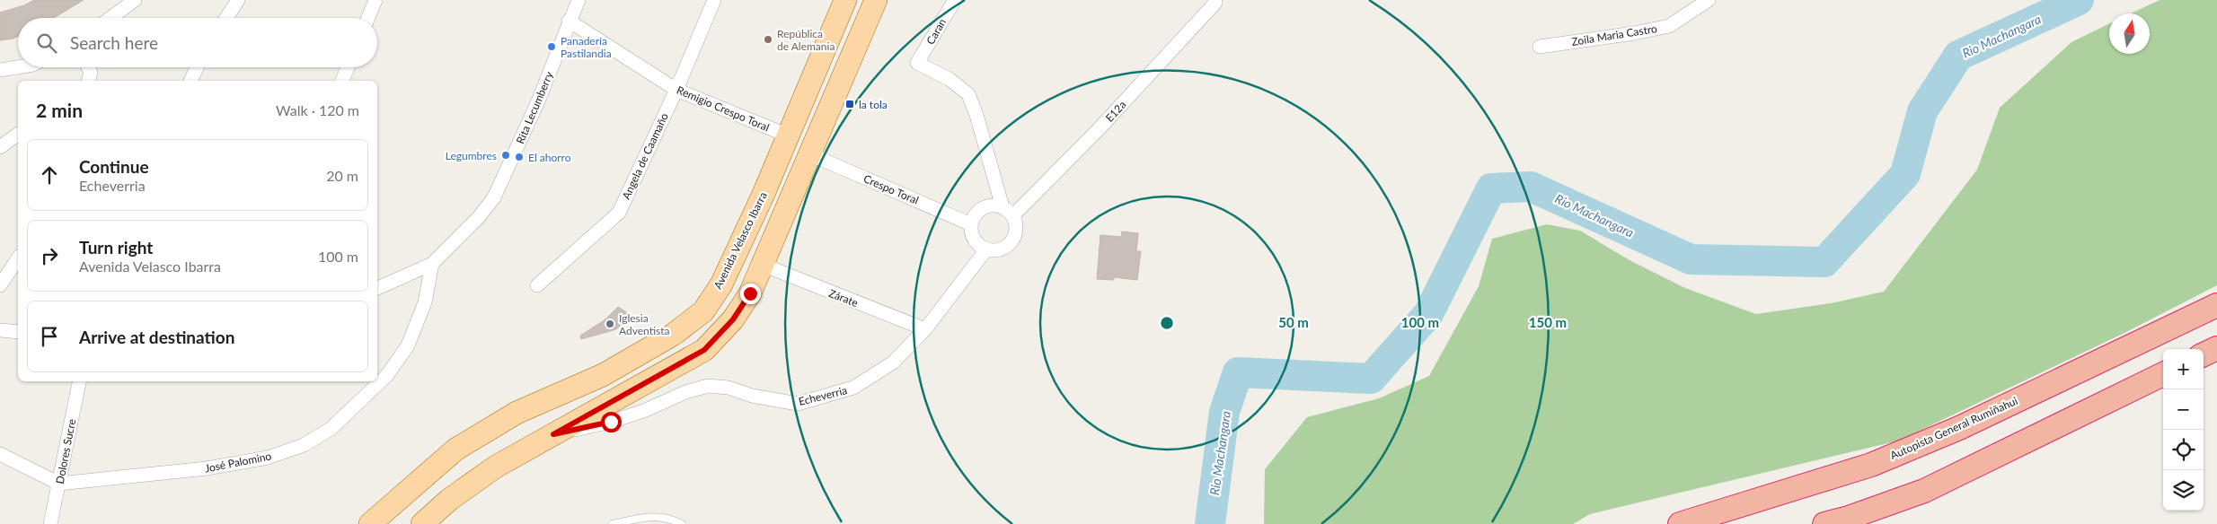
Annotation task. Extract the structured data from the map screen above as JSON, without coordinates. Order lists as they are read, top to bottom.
{
  "streets": {
    "highway": ["Autopista General Rumiñahui"],
    "main road": ["Avenida Velasco Ibarra"],
    "street": [
      "Caran",
      "Zoila Maria Castro",
      "Rita Lecumberry",
      "Remigio Crespo Toral",
      "E12a",
      "Angela de Caamaño",
      "Crespo Toral",
      "Zárate",
      "Echeverria",
      "Dolores Sucre",
      "José Palomino"
    ]
  },
  "crossings": [
    ["Caran", "E12a"],
    ["Caran", "Crespo Toral"],
    ["Caran", "Echeverria"],
    ["Rita Lecumberry", "Remigio Crespo Toral"],
    ["Rita Lecumberry", "José Palomino"],
    ["Remigio Crespo Toral", "Angela de Caamaño"],
    ["Remigio Crespo Toral", "Avenida Velasco Ibarra"],
    ["E12a", "Crespo Toral"],
    ["E12a", "Echeverria"],
    ["Crespo Toral", "Echeverria"],
    ["Zárate", "Echeverria"],
    ["Dolores Sucre", "José Palomino"]
  ],
  "water": ["Rio Machangara"],
  "places": {
    "other": [
      "República de Alemania",
      "Panadería Pastilandia",
      "Legumbres",
      "El ahorro",
      "Iglesia Adventista"
    ],
    "transit": ["la tola"]
  },
  "north": "top",
  "page": {
    "search": "Search here",
    "heading": ["2 min", "Walk · 120 m"],
    "list": [
      ["Continue", "Echeverria", "20 m"],
      ["Turn right", "Avenida Velasco Ibarra", "100 m"],
      "Arrive at destination"
    ],
    "map_buttons": ["+", "−"]
  },
  "rings": ["50 m", "100 m", "150 m"]
}
